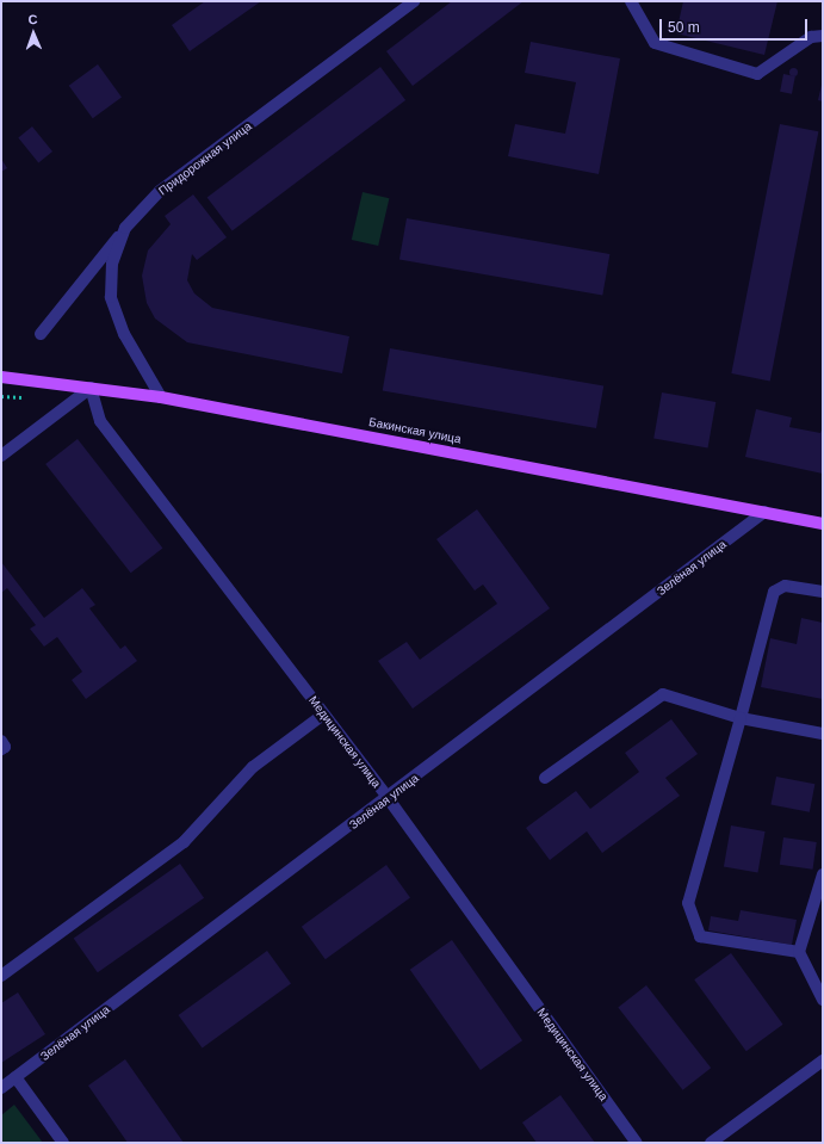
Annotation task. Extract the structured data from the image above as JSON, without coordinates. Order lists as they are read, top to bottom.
{
  "streets": {
    "main road": ["Бакинская улица"],
    "street": ["Придорожная улица", "Зелёная улица", "Медицинская улица"]
  },
  "crossings": [
    ["Придорожная улица", "Бакинская улица"],
    ["Бакинская улица", "Зелёная улица"],
    ["Бакинская улица", "Медицинская улица"],
    ["Зелёная улица", "Медицинская улица"]
  ],
  "scale_bar": "50 m",
  "north": "top"
}
